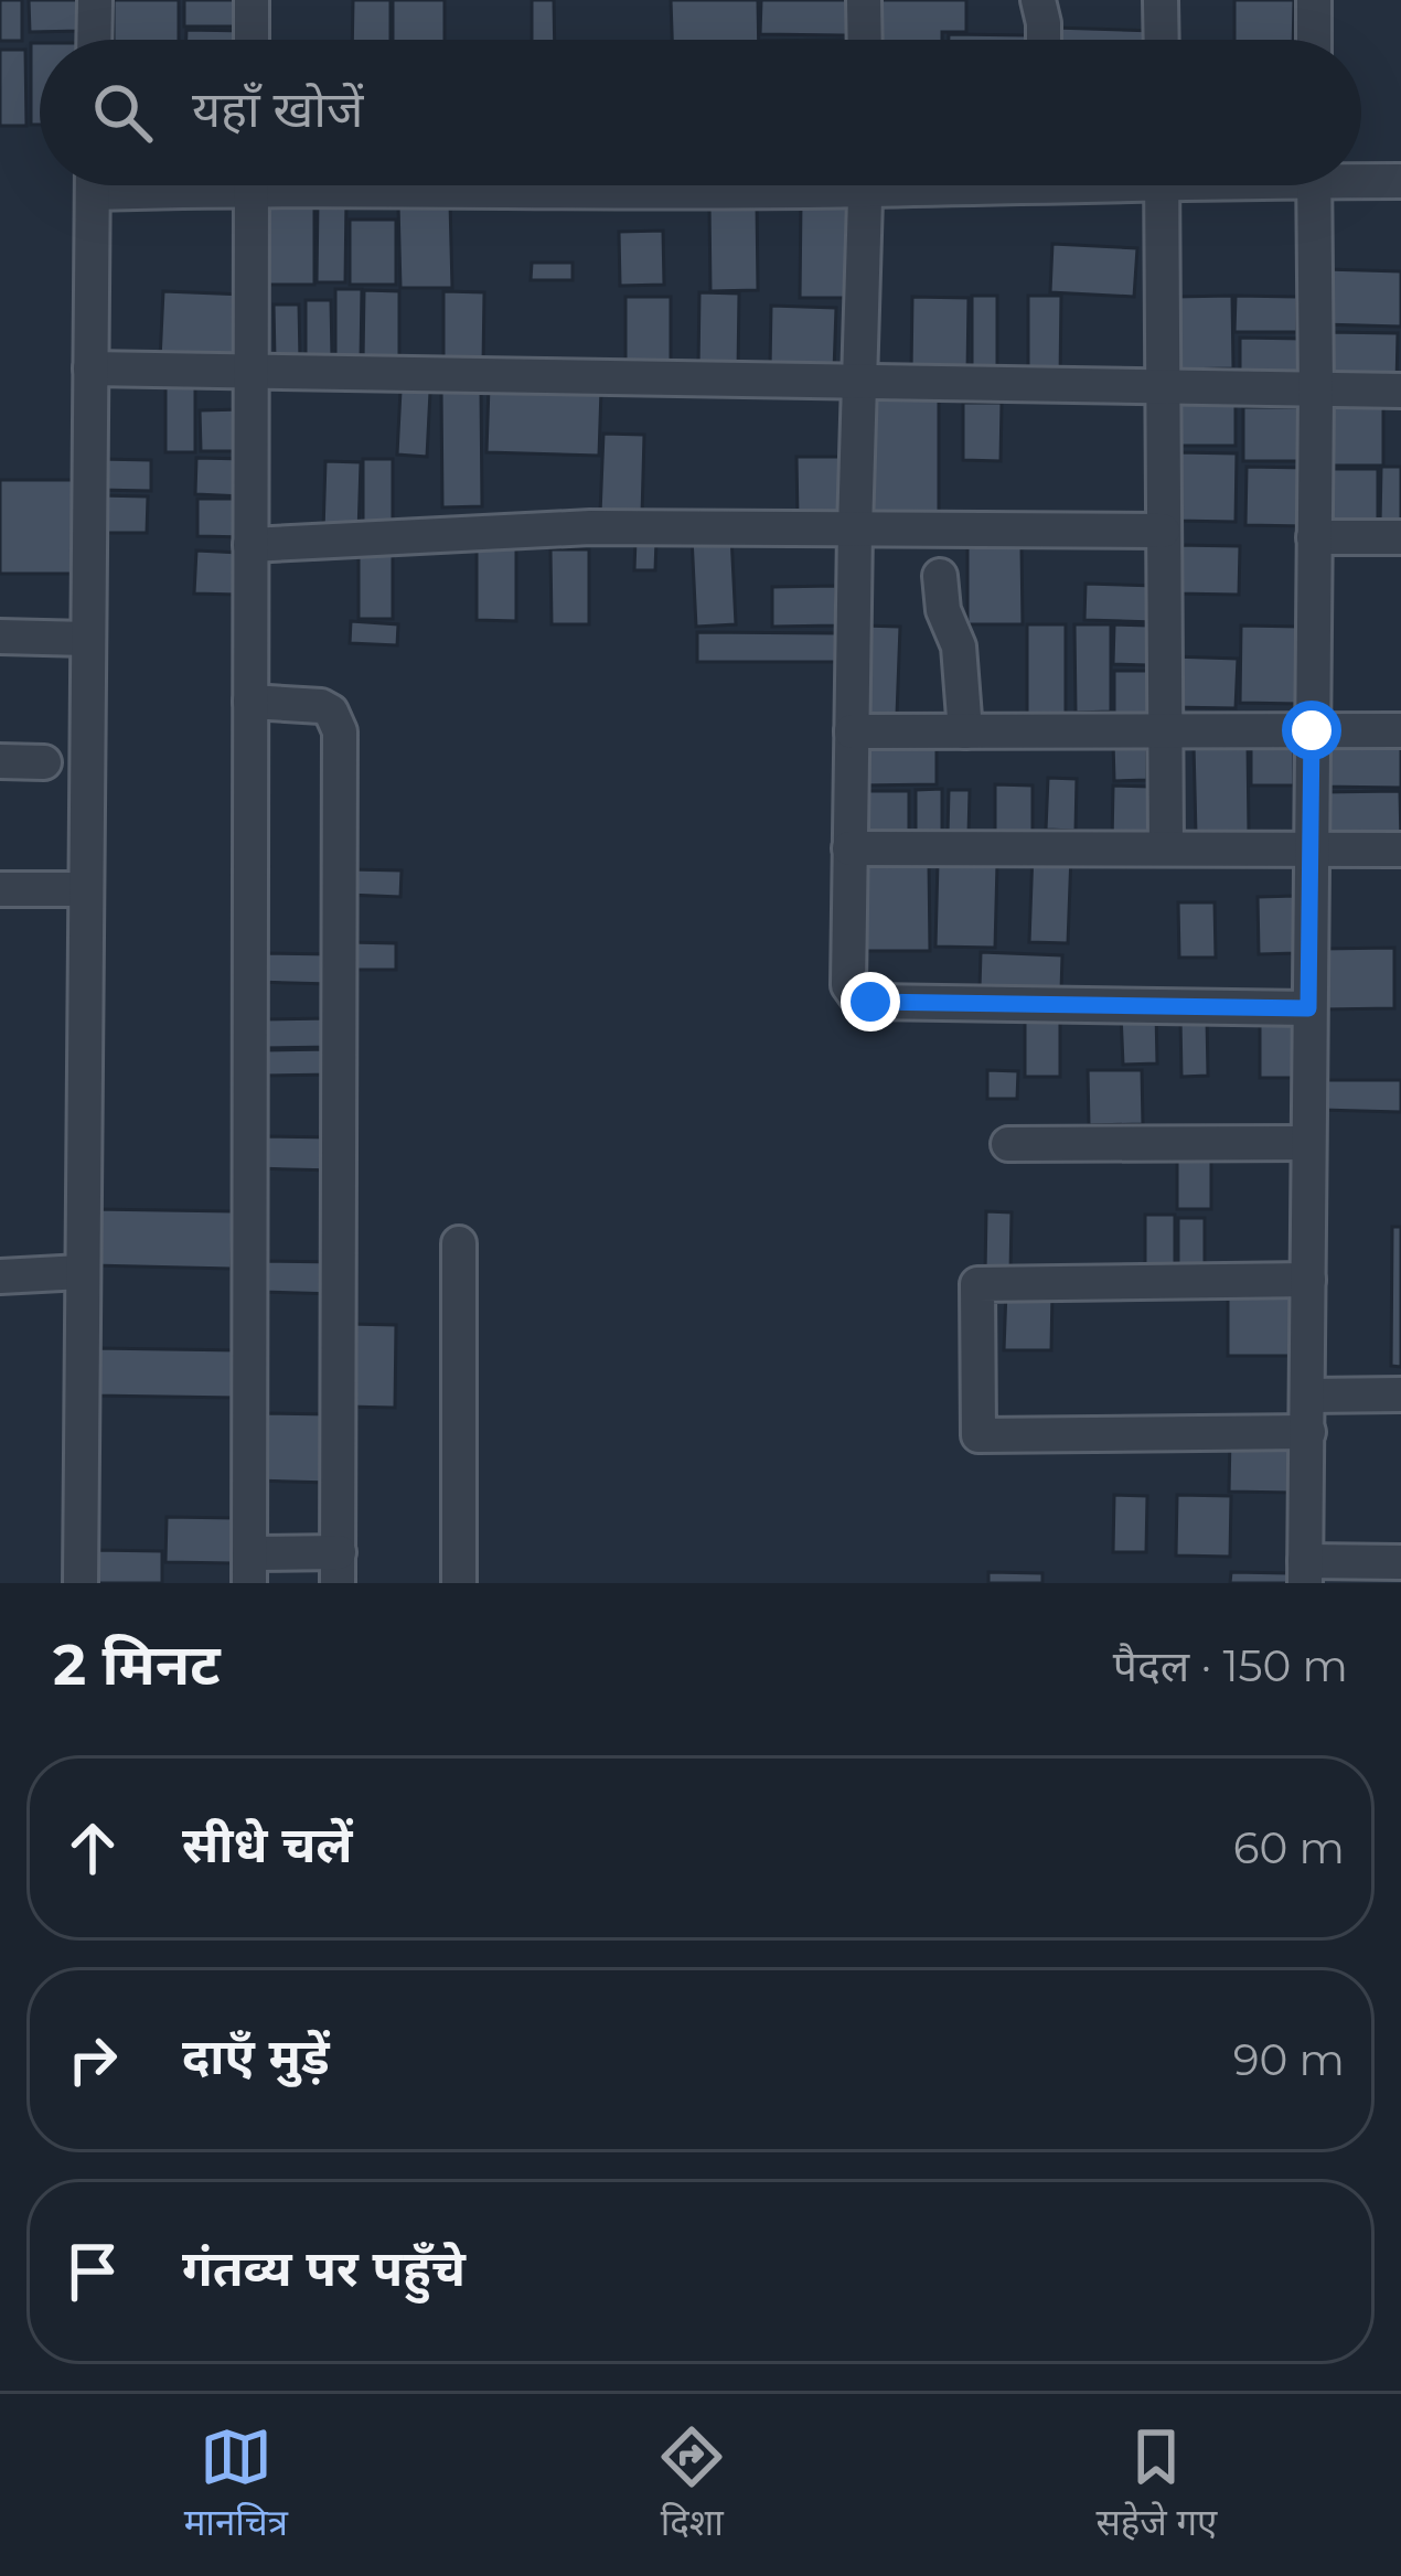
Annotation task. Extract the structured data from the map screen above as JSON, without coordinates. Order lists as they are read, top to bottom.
{
  "page": {
    "search": "यहाँ खोजें",
    "heading": ["2 मिनट", "पैदल · 150 m"],
    "list": [
      ["सीधे चलें", "60 m"],
      ["दाएँ मुड़ें", "90 m"],
      "गंतव्य पर पहुँचे"
    ],
    "nav": ["मानचित्र", "दिशा", "सहेजे गए"]
  }
}
